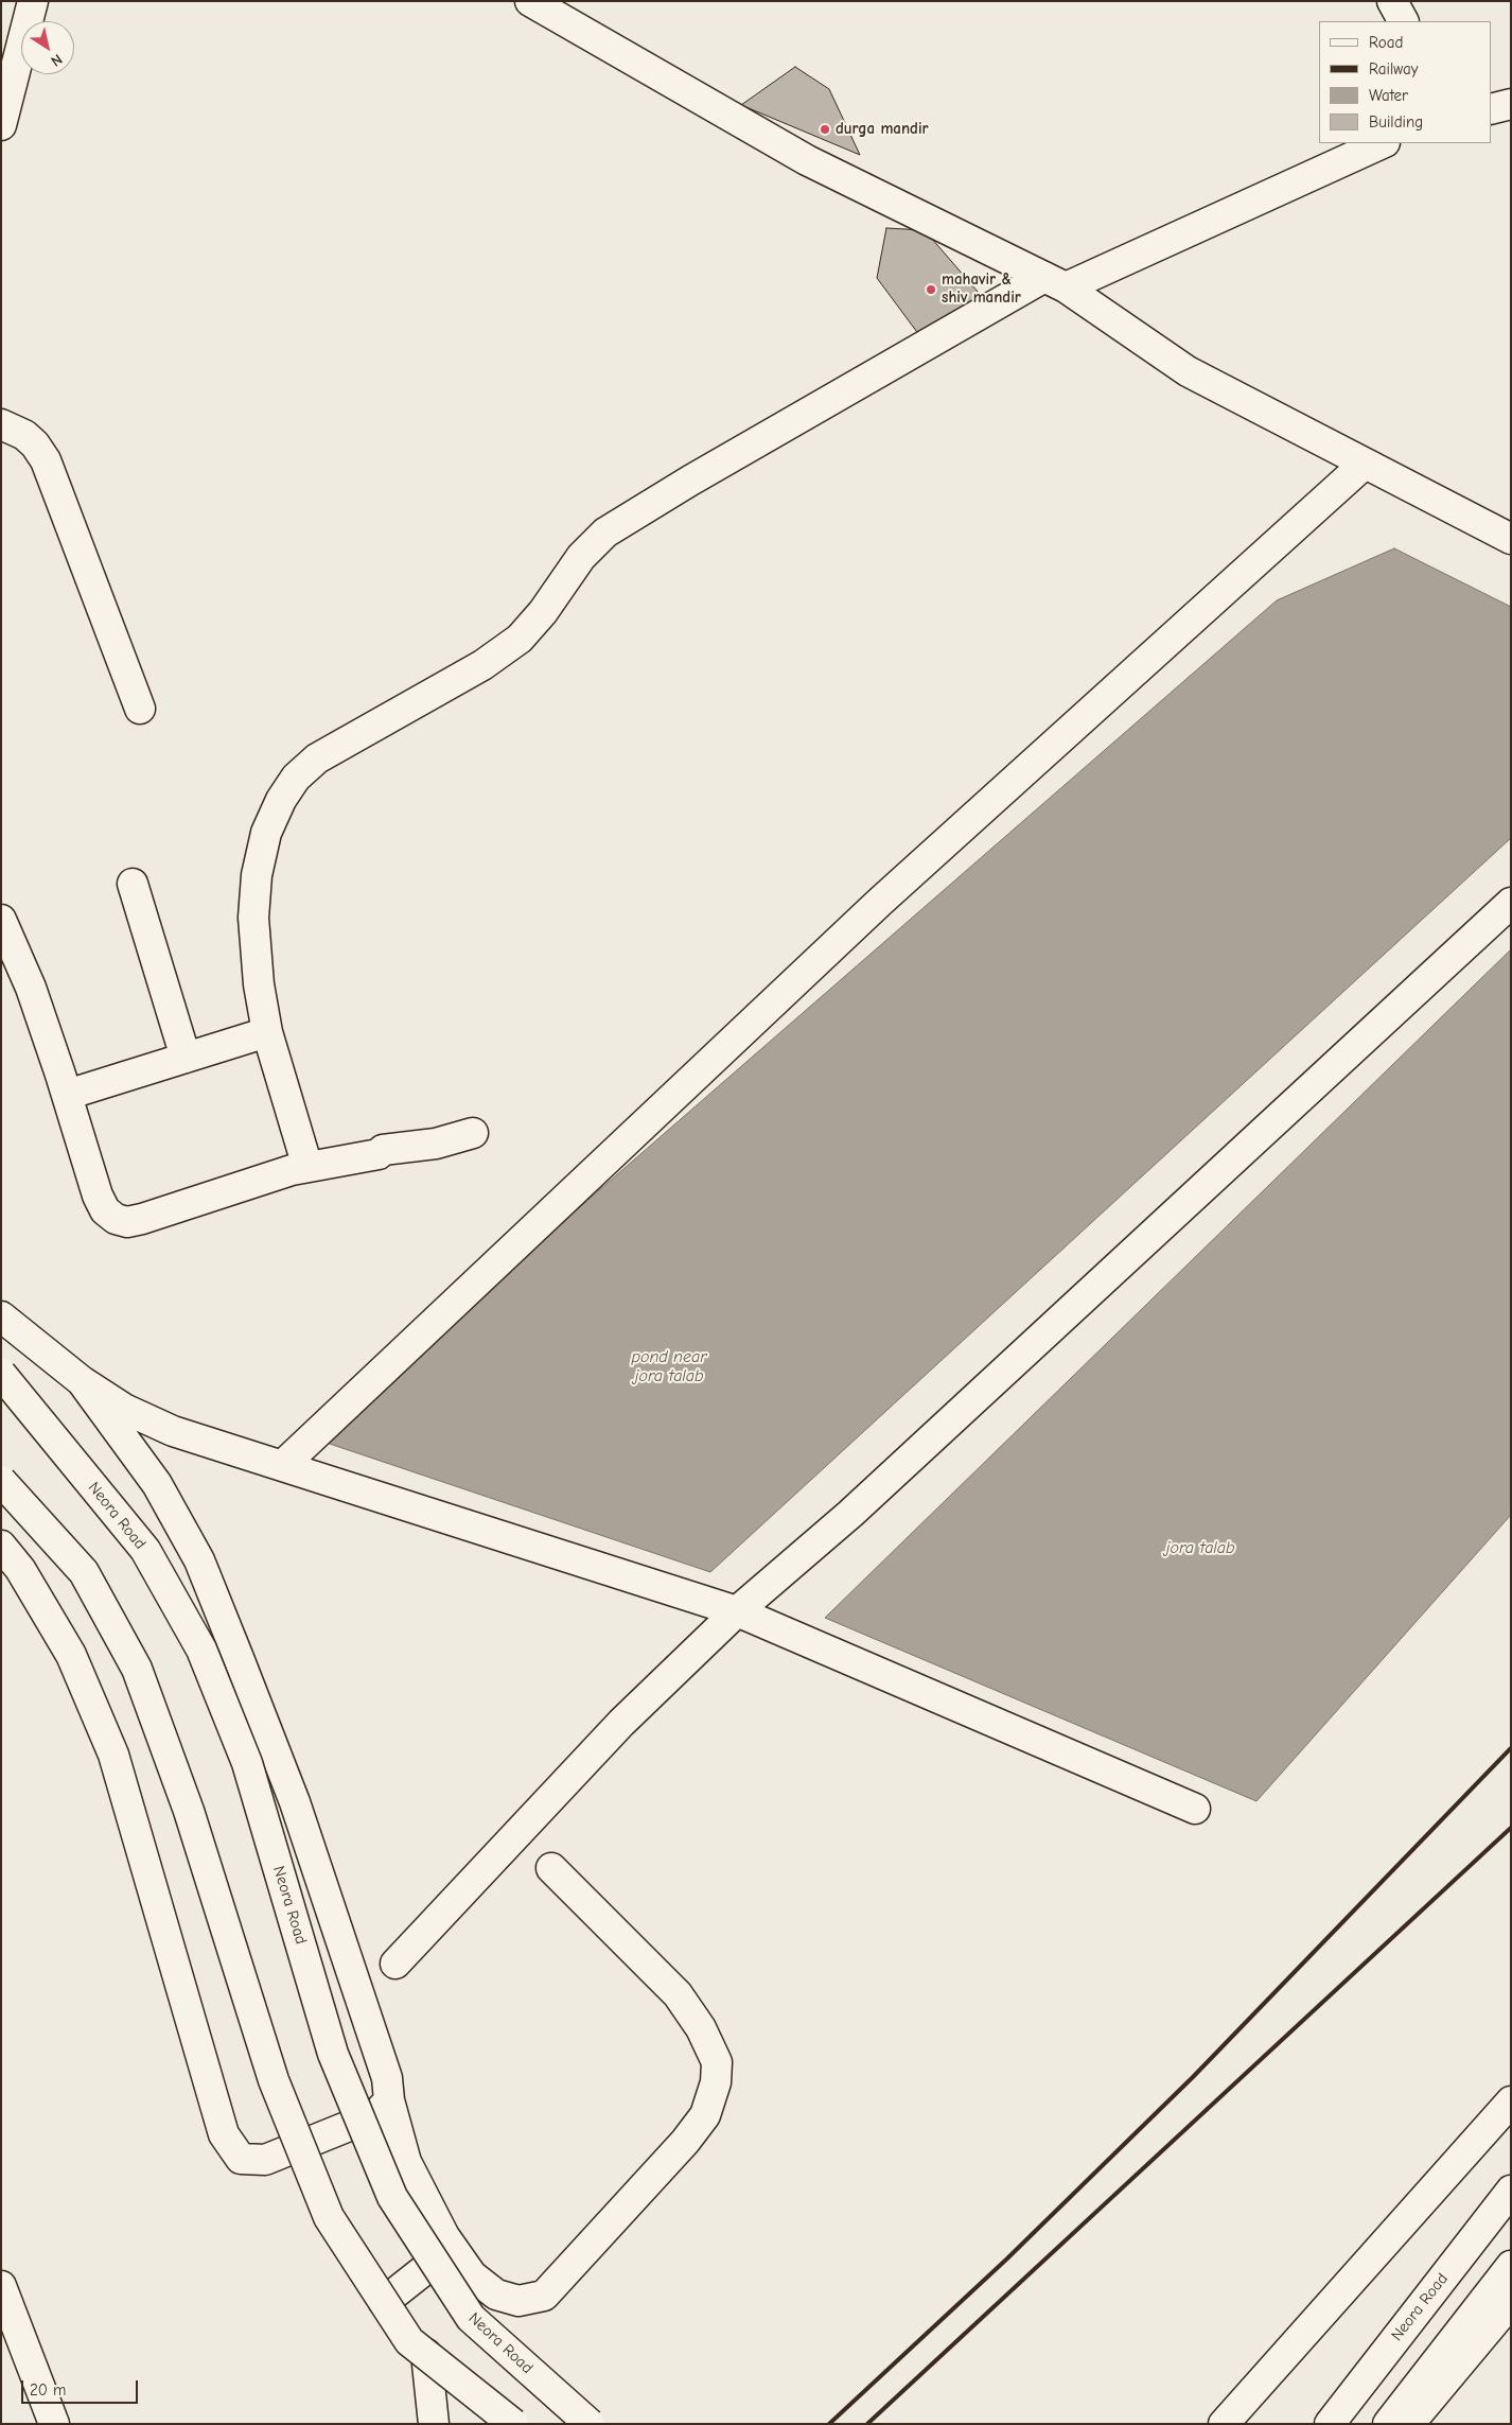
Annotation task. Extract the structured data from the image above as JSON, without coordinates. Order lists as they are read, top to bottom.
{
  "streets": {
    "main road": ["Neora Road"]
  },
  "water": ["pond near jora talab", "jora talab"],
  "places": ["durga mandir", "mahavir & shiv mandir"],
  "legend": [
    "Road",
    "Railway",
    "Water",
    "Building"
  ],
  "scale_bar": "20 m",
  "north": "bottom right"
}
